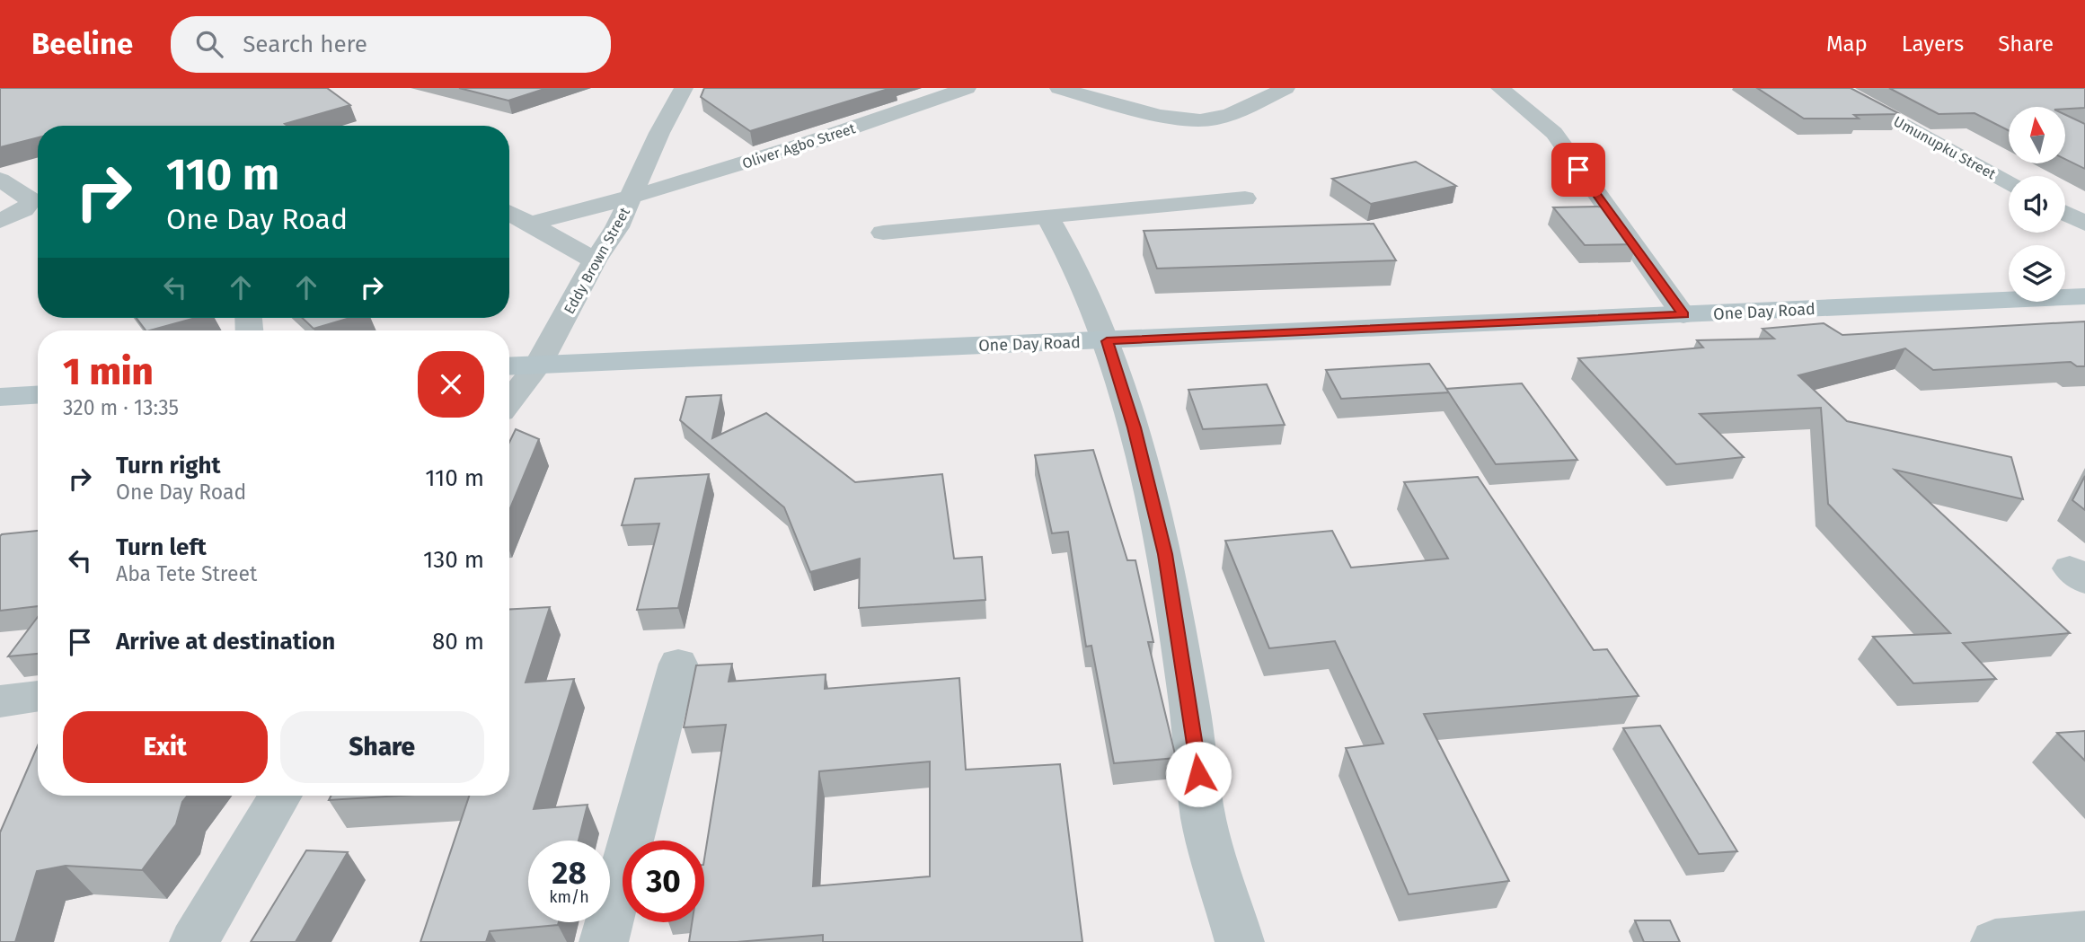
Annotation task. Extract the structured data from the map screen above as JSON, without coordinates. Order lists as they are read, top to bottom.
{
  "streets": {
    "main road": ["One Day Road"],
    "street": ["Oliver Agbo Street", "Umunupku Street", "Eddy Brown Street"]
  },
  "crossings": [
    ["Oliver Agbo Street", "Eddy Brown Street"],
    ["Eddy Brown Street", "One Day Road"]
  ],
  "north": "top",
  "page": {
    "header": "Beeline",
    "search": "Search here",
    "nav": ["Map", "Layers", "Share"],
    "turn": ["110 m", "One Day Road"],
    "heading": ["1 min", "320 m · 13:35"],
    "list": [
      {
        "name": "Turn right",
        "note": "One Day Road",
        "value": "110 m"
      },
      {
        "name": "Turn left",
        "note": "Aba Tete Street",
        "value": "130 m"
      },
      {
        "name": "Arrive at destination",
        "value": "80 m"
      }
    ],
    "buttons": ["Exit", "Share"],
    "speed": "28 km/h",
    "limit": "30"
  }
}
